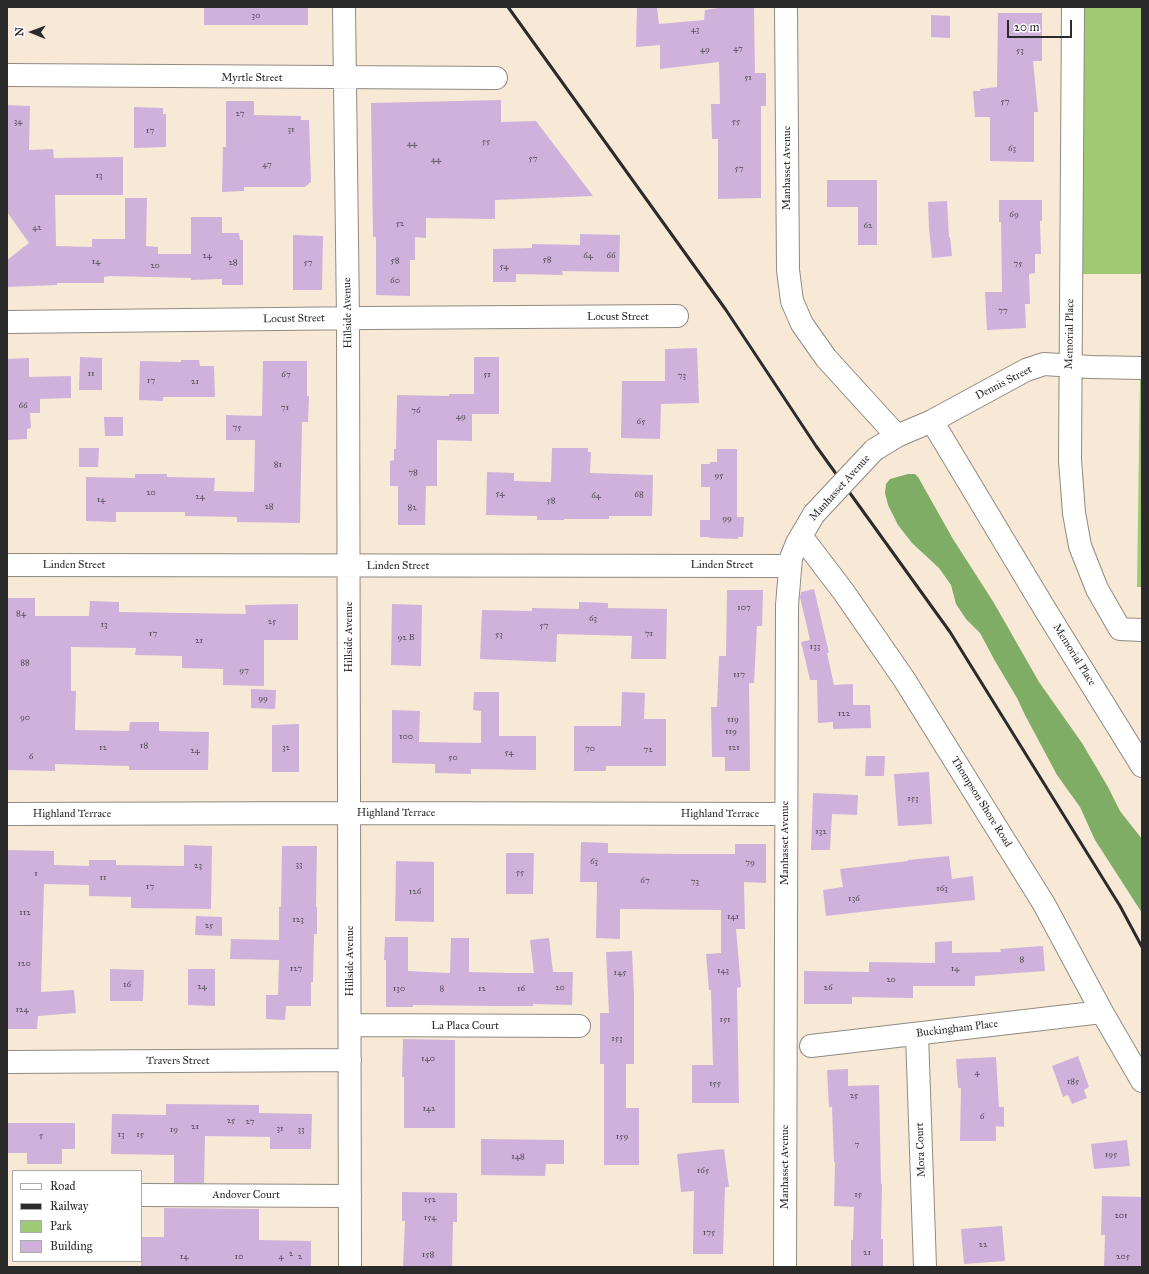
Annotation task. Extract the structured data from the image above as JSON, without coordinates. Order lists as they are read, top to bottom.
{
  "streets": {
    "street": [
      "Myrtle Street",
      "Manhasset Avenue",
      "Hillside Avenue",
      "Locust Street",
      "Memorial Place",
      "Dennis Street",
      "Linden Street",
      "Thompson Shore Road",
      "Highland Terrace",
      "La Placa Court",
      "Buckingham Place",
      "Travers Street",
      "Mora Court",
      "Andover Court"
    ]
  },
  "crossings": [
    ["Myrtle Street", "Hillside Avenue"],
    ["Manhasset Avenue", "Dennis Street"],
    ["Manhasset Avenue", "Linden Street"],
    ["Manhasset Avenue", "Thompson Shore Road"],
    ["Manhasset Avenue", "Highland Terrace"],
    ["Hillside Avenue", "Locust Street"],
    ["Hillside Avenue", "Linden Street"],
    ["Hillside Avenue", "Highland Terrace"],
    ["Hillside Avenue", "La Placa Court"],
    ["Hillside Avenue", "Travers Street"],
    ["Hillside Avenue", "Andover Court"],
    ["Memorial Place", "Dennis Street"],
    ["Thompson Shore Road", "Buckingham Place"],
    ["Buckingham Place", "Mora Court"]
  ],
  "house_numbers": [
    "30",
    "43",
    "47",
    "49",
    "53",
    "51",
    "57",
    "27",
    "34",
    "55",
    "31",
    "17",
    "55",
    "44",
    "63",
    "57",
    "44",
    "47",
    "57",
    "13",
    "69",
    "52",
    "62",
    "42",
    "24",
    "64",
    "66",
    "58",
    "58",
    "14",
    "28",
    "57",
    "75",
    "20",
    "54",
    "60",
    "77",
    "11",
    "67",
    "51",
    "73",
    "17",
    "21",
    "66",
    "71",
    "76",
    "49",
    "65",
    "75",
    "81",
    "78",
    "95",
    "20",
    "54",
    "68",
    "64",
    "24",
    "14",
    "58",
    "28",
    "82",
    "99",
    "107",
    "84",
    "63",
    "25",
    "13",
    "57",
    "17",
    "71",
    "53",
    "92 B",
    "21",
    "133",
    "88",
    "97",
    "117",
    "99",
    "122",
    "90",
    "119",
    "119",
    "100",
    "18",
    "12",
    "32",
    "121",
    "70",
    "72",
    "24",
    "54",
    "6",
    "50",
    "153",
    "132",
    "63",
    "79",
    "33",
    "23",
    "55",
    "1",
    "11",
    "67",
    "73",
    "17",
    "163",
    "126",
    "136",
    "112",
    "141",
    "123",
    "25",
    "8",
    "120",
    "127",
    "14",
    "143",
    "145",
    "20",
    "16",
    "24",
    "20",
    "26",
    "130",
    "8",
    "12",
    "16",
    "124",
    "151",
    "153",
    "140",
    "4",
    "185",
    "155",
    "25",
    "142",
    "6",
    "25",
    "27",
    "21",
    "31",
    "19",
    "33",
    "13",
    "15",
    "5",
    "159",
    "7",
    "195",
    "148",
    "165",
    "15",
    "152",
    "201",
    "154",
    "175",
    "22",
    "21",
    "2",
    "158",
    "14",
    "10",
    "4",
    "2",
    "205"
  ],
  "legend": [
    "Road",
    "Railway",
    "Park",
    "Building"
  ],
  "scale_bar": "20 m",
  "north": "left"
}
